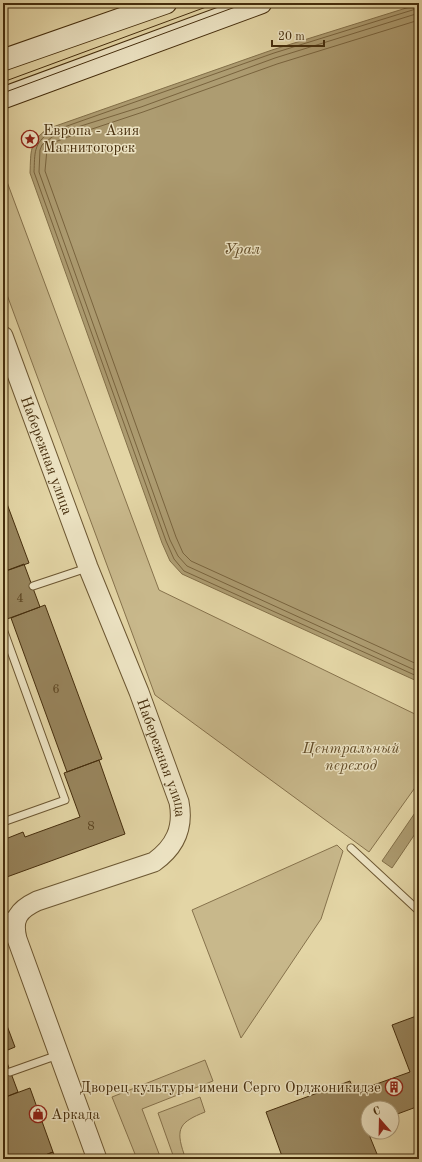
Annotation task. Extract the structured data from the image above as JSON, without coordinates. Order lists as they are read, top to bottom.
{
  "streets": {
    "street": ["Набережная улица"]
  },
  "water": ["Урал"],
  "parks": ["Центральный переход"],
  "places": {
    "place": ["Европа - Азия Магнитогорск"],
    "building": ["Дворец культуры имени Серго Орджоникидзе"],
    "shop": ["Аркада"]
  },
  "house_numbers": ["4", "6", "8"],
  "scale_bar": "20 m",
  "north": "top"
}
